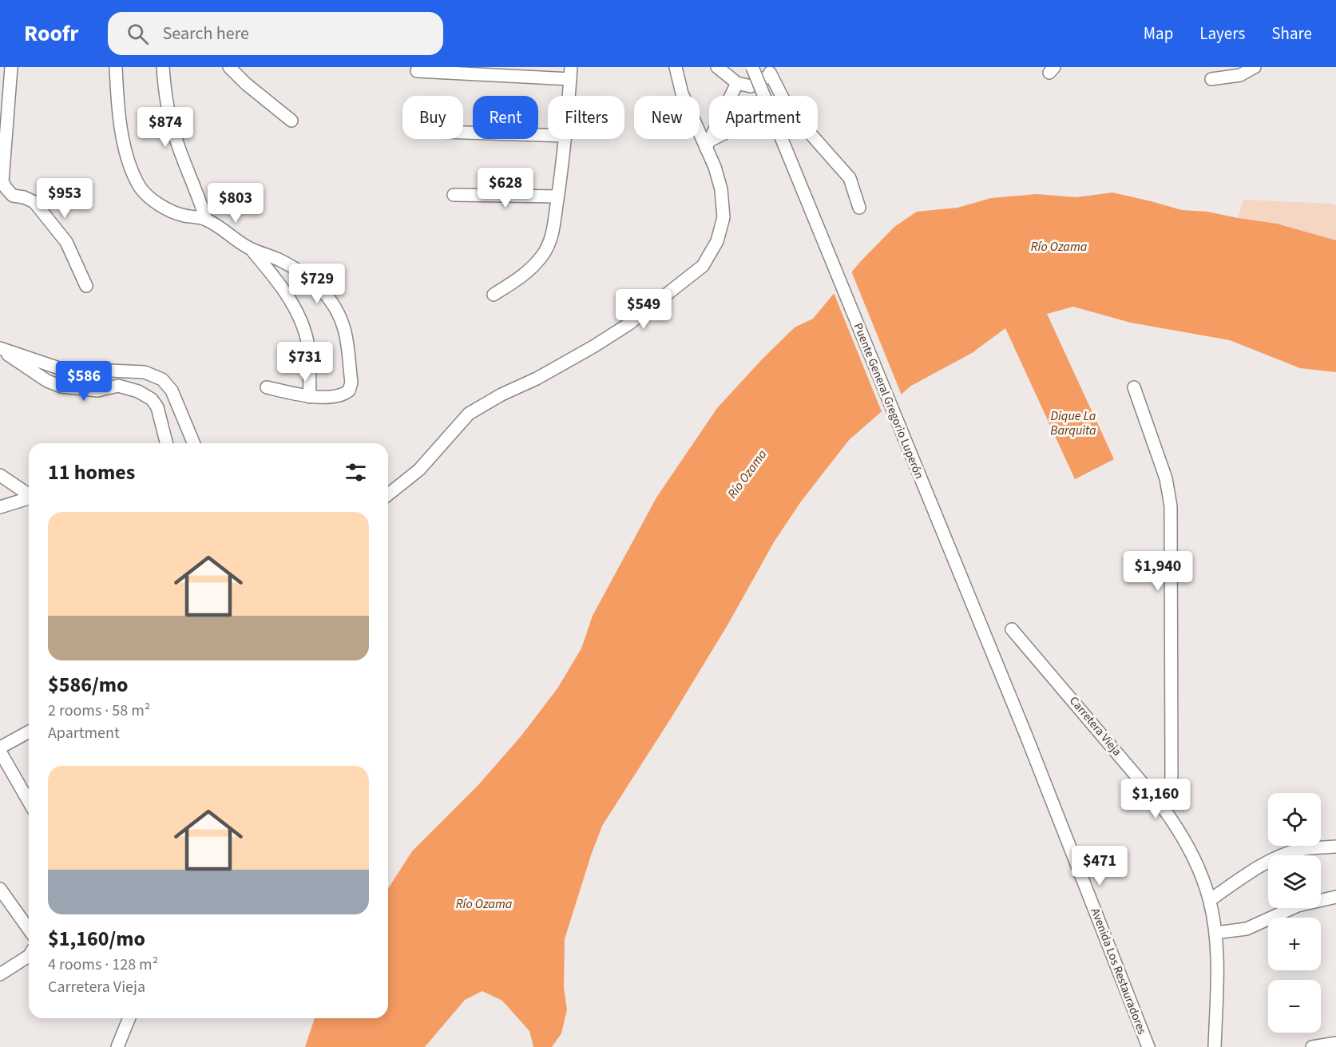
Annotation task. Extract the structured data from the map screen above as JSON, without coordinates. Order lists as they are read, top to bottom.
{
  "streets": {
    "street": ["Puente General Gregorio Luperón", "Carretera Vieja", "Avenida Los Restauradores"]
  },
  "crossings": [
    ["Puente General Gregorio Luperón", "Avenida Los Restauradores"]
  ],
  "water": ["Río Ozama", "Dique La Barquita"],
  "page": {
    "header": "Roofr",
    "search": "Search here",
    "nav": ["Map", "Layers", "Share"],
    "chip": [
      "Buy",
      "Rent",
      "Filters",
      "New",
      "Apartment"
    ],
    "price": [
      "$874",
      "$628",
      "$953",
      "$803",
      "$729",
      "$549",
      "$731",
      "$586",
      "$1,940",
      "$1,160",
      "$471"
    ],
    "heading": "11 homes",
    "list": [
      {
        "name": "$586/mo",
        "note": "2 rooms · 58 m² · Apartment"
      },
      {
        "name": "$1,160/mo",
        "note": "4 rooms · 128 m² · Carretera Vieja"
      }
    ],
    "map_buttons": ["+", "−"]
  }
}
